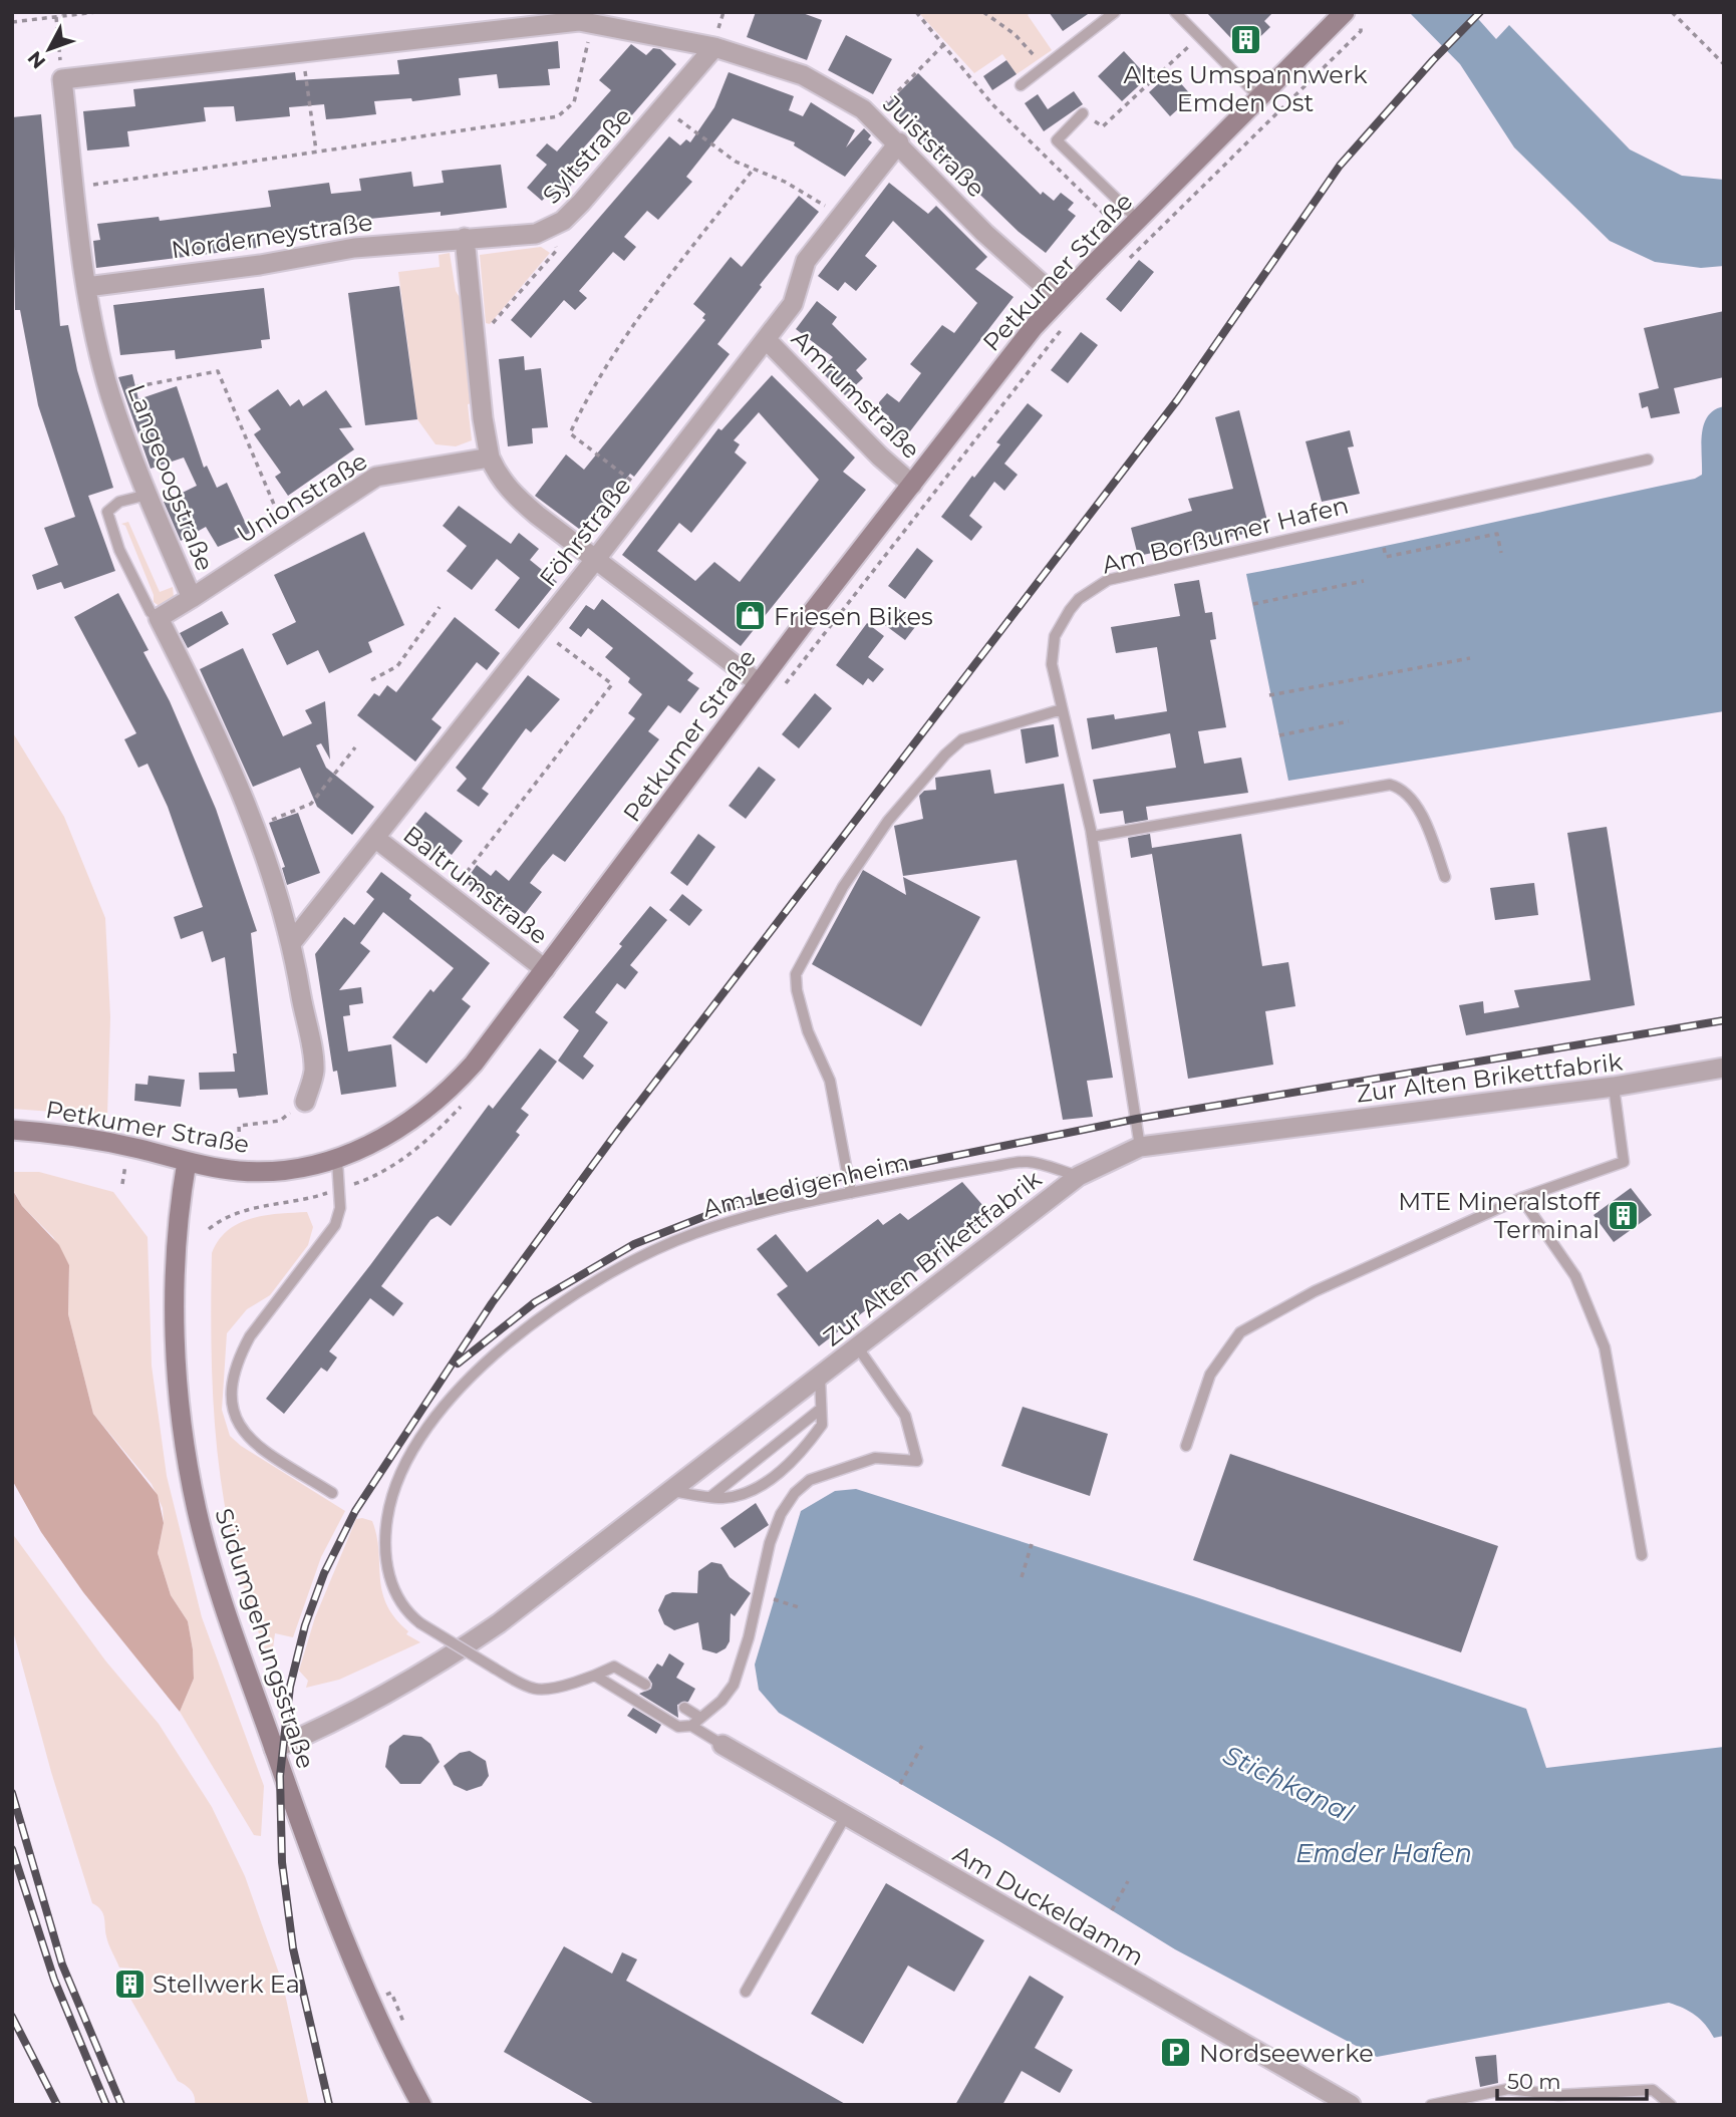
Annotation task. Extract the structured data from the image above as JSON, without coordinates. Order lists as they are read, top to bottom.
{
  "streets": {
    "main road": ["Petkumer Straße", "Südumgehungsstraße"],
    "street": [
      "Juiststraße",
      "Syltstraße",
      "Norderneystraße",
      "Amrumstraße",
      "Langeoogstraße",
      "Unionstraße",
      "Föhrstraße",
      "Baltrumstraße",
      "Zur Alten Brikettfabrik",
      "Am Duckeldamm"
    ],
    "lane": ["Am Borßumer Hafen", "Am Ledigenheim"]
  },
  "crossings": [
    ["Juiststraße", "Syltstraße"],
    ["Juiststraße", "Petkumer Straße"],
    ["Juiststraße", "Langeoogstraße"],
    ["Juiststraße", "Föhrstraße"],
    ["Syltstraße", "Norderneystraße"],
    ["Norderneystraße", "Langeoogstraße"],
    ["Petkumer Straße", "Amrumstraße"],
    ["Petkumer Straße", "Baltrumstraße"],
    ["Petkumer Straße", "Südumgehungsstraße"],
    ["Amrumstraße", "Föhrstraße"],
    ["Langeoogstraße", "Unionstraße"],
    ["Föhrstraße", "Baltrumstraße"],
    ["Am Borßumer Hafen", "Zur Alten Brikettfabrik"],
    ["Zur Alten Brikettfabrik", "Am Ledigenheim"],
    ["Zur Alten Brikettfabrik", "Südumgehungsstraße"]
  ],
  "water": ["Stichkanal", "Emder Hafen"],
  "places": {
    "building": ["Altes Umspannwerk Emden Ost", "MTE Mineralstoff Terminal", "Stellwerk Ea"],
    "shop": ["Friesen Bikes"],
    "parking": ["Nordseewerke"]
  },
  "scale_bar": "50 m",
  "north": "bottom left"
}
